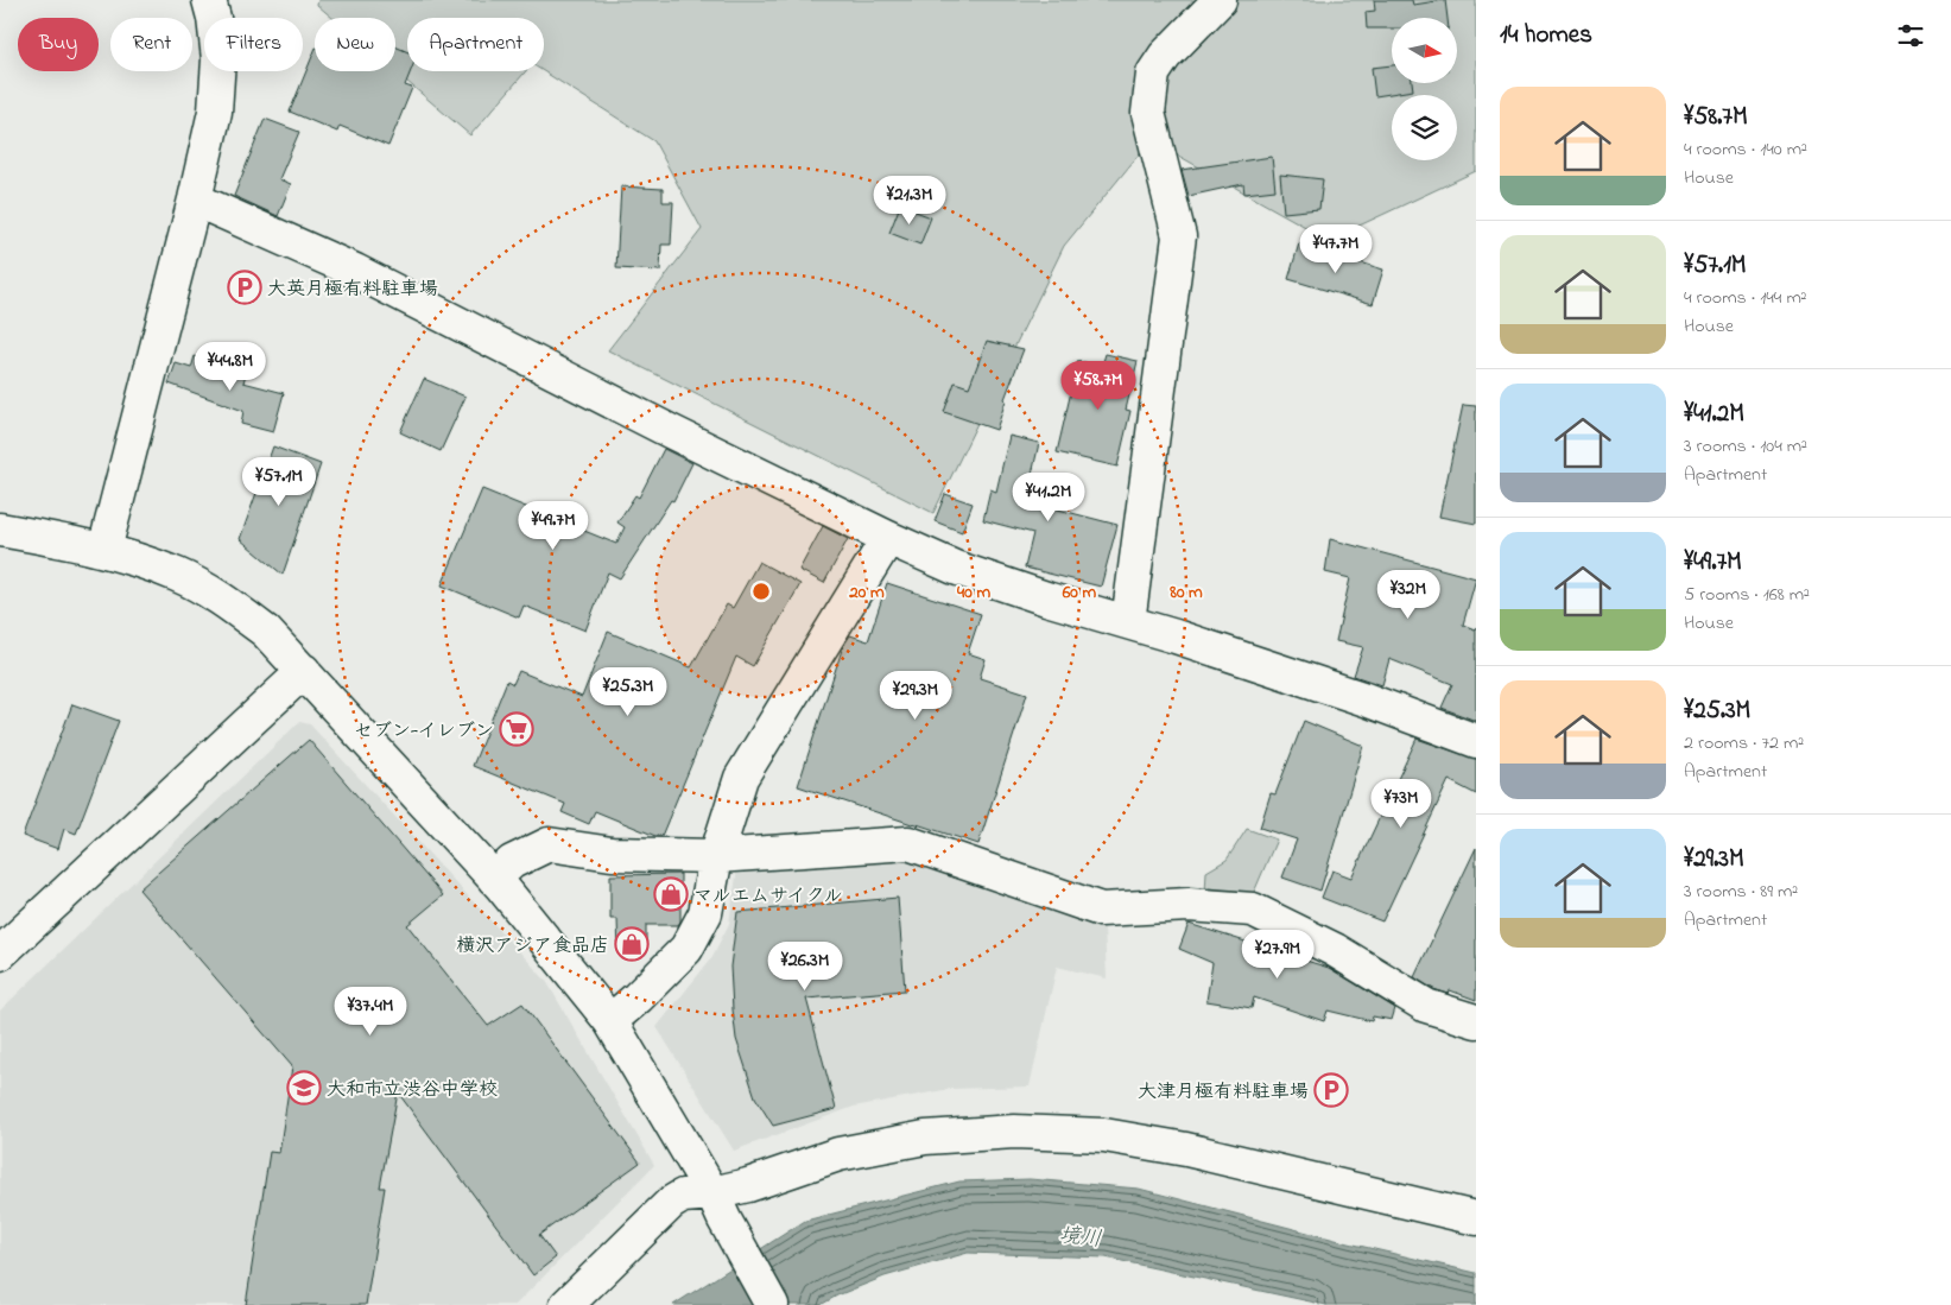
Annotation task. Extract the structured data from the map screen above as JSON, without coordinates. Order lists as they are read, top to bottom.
{
  "water": ["境川"],
  "places": {
    "parking": ["大英月極有料駐車場", "大津月極有料駐車場"],
    "supermarket": ["セブン-イレブン"],
    "shop": ["マルエムサイクル", "横沢アジア食品店"],
    "school or university": ["大和市立渋谷中学校"]
  },
  "north": "right",
  "page": {
    "heading": "14 homes",
    "chip": [
      "Buy",
      "Rent",
      "Filters",
      "New",
      "Apartment"
    ],
    "list": [
      {
        "name": "¥58.7M",
        "note": "4 rooms · 140 m² · House"
      },
      {
        "name": "¥57.1M",
        "note": "4 rooms · 144 m² · House"
      },
      {
        "name": "¥41.2M",
        "note": "3 rooms · 104 m² · Apartment"
      },
      {
        "name": "¥49.7M",
        "note": "5 rooms · 168 m² · House"
      },
      {
        "name": "¥25.3M",
        "note": "2 rooms · 72 m² · Apartment"
      },
      {
        "name": "¥29.3M",
        "note": "3 rooms · 89 m² · Apartment"
      }
    ],
    "price": [
      "¥21.3M",
      "¥47.7M",
      "¥44.8M",
      "¥58.7M",
      "¥57.1M",
      "¥41.2M",
      "¥49.7M",
      "¥32M",
      "¥25.3M",
      "¥29.3M",
      "¥73M",
      "¥27.9M",
      "¥26.3M",
      "¥37.4M"
    ]
  },
  "rings": [
    "20 m",
    "40 m",
    "60 m",
    "80 m"
  ]
}
